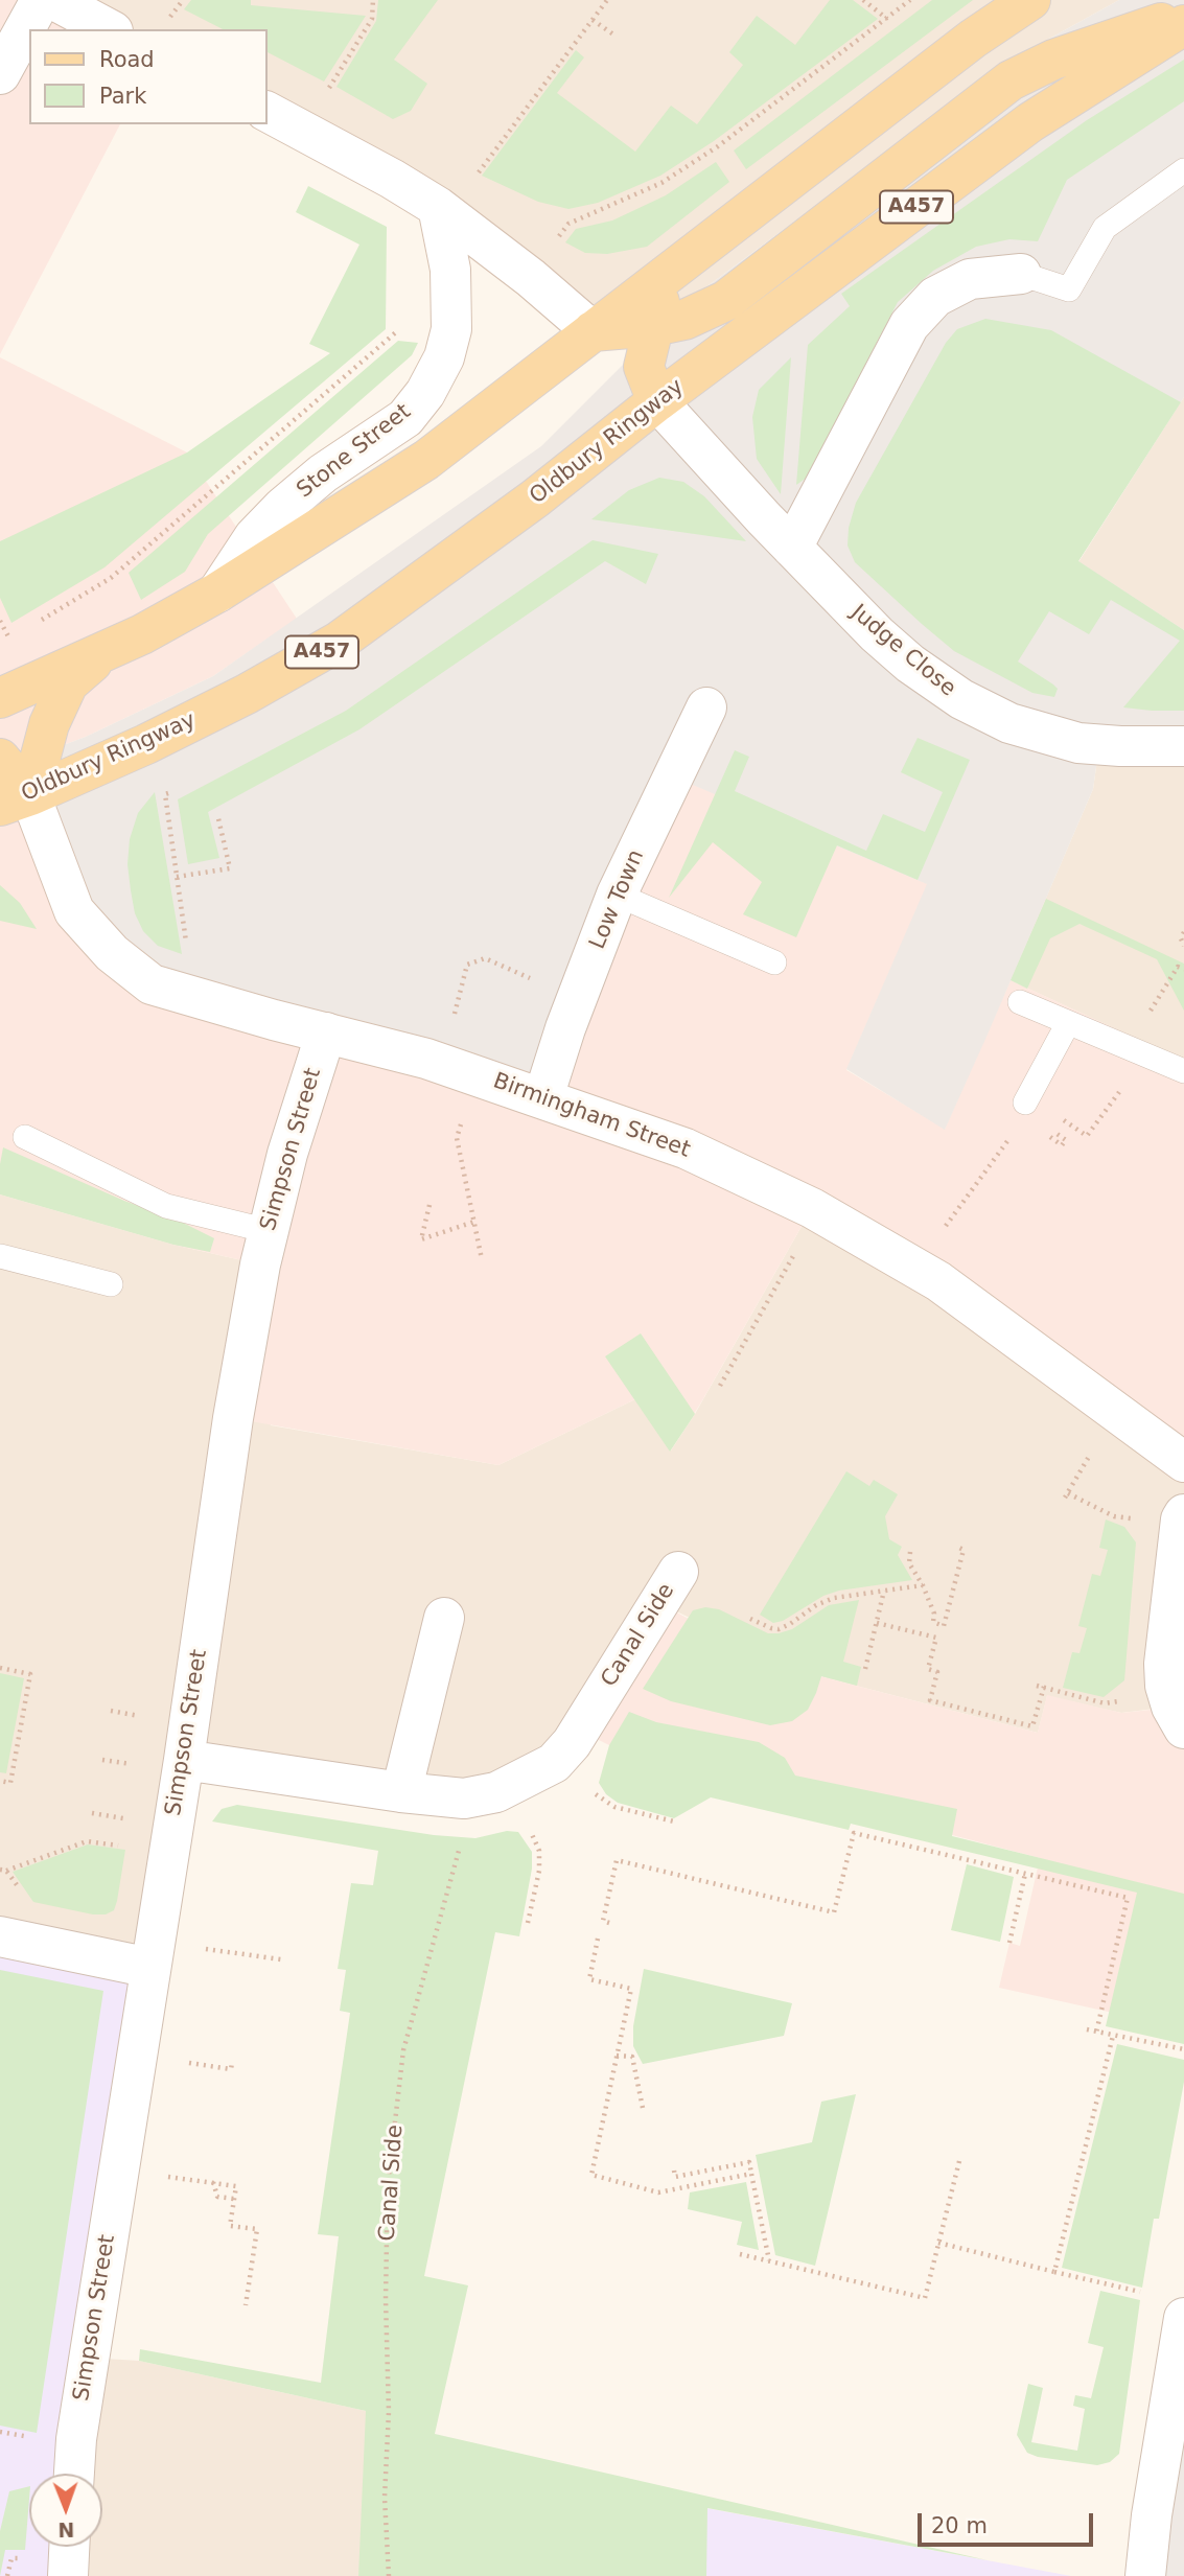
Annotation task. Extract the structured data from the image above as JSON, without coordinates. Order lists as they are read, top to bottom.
{
  "streets": {
    "main road": ["A457", "Oldbury Ringway"],
    "street": [
      "Stone Street",
      "Judge Close",
      "Low Town",
      "Birmingham Street",
      "Simpson Street",
      "Canal Side"
    ]
  },
  "crossings": [
    ["Oldbury Ringway", "Judge Close"],
    ["Oldbury Ringway", "Birmingham Street"],
    ["Low Town", "Birmingham Street"],
    ["Birmingham Street", "Simpson Street"],
    ["Simpson Street", "Canal Side"]
  ],
  "legend": ["Road", "Park"],
  "scale_bar": "20 m",
  "north": "bottom"
}
